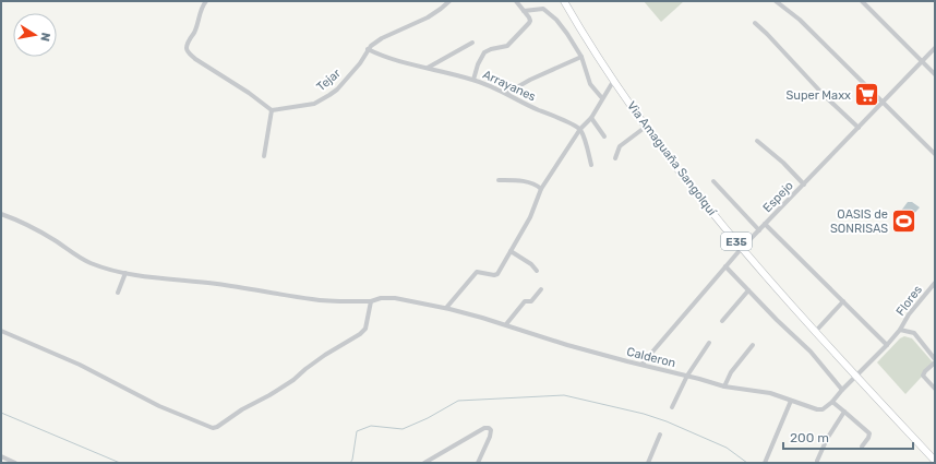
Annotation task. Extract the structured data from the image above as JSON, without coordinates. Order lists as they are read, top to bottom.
{
  "streets": {
    "highway": ["Via Amaguaña Sangolquí", "E35"],
    "street": [
      "Tejar",
      "Arrayanes",
      "Espejo",
      "Flores",
      "Calderon"
    ]
  },
  "crossings": [
    ["Tejar", "Arrayanes"],
    ["Via Amaguaña Sangolquí", "Espejo"],
    ["Espejo", "Calderon"]
  ],
  "places": {
    "supermarket": ["Super Maxx"],
    "sports": ["OASIS de SONRISAS"]
  },
  "scale_bar": "200 m",
  "north": "right"
}
